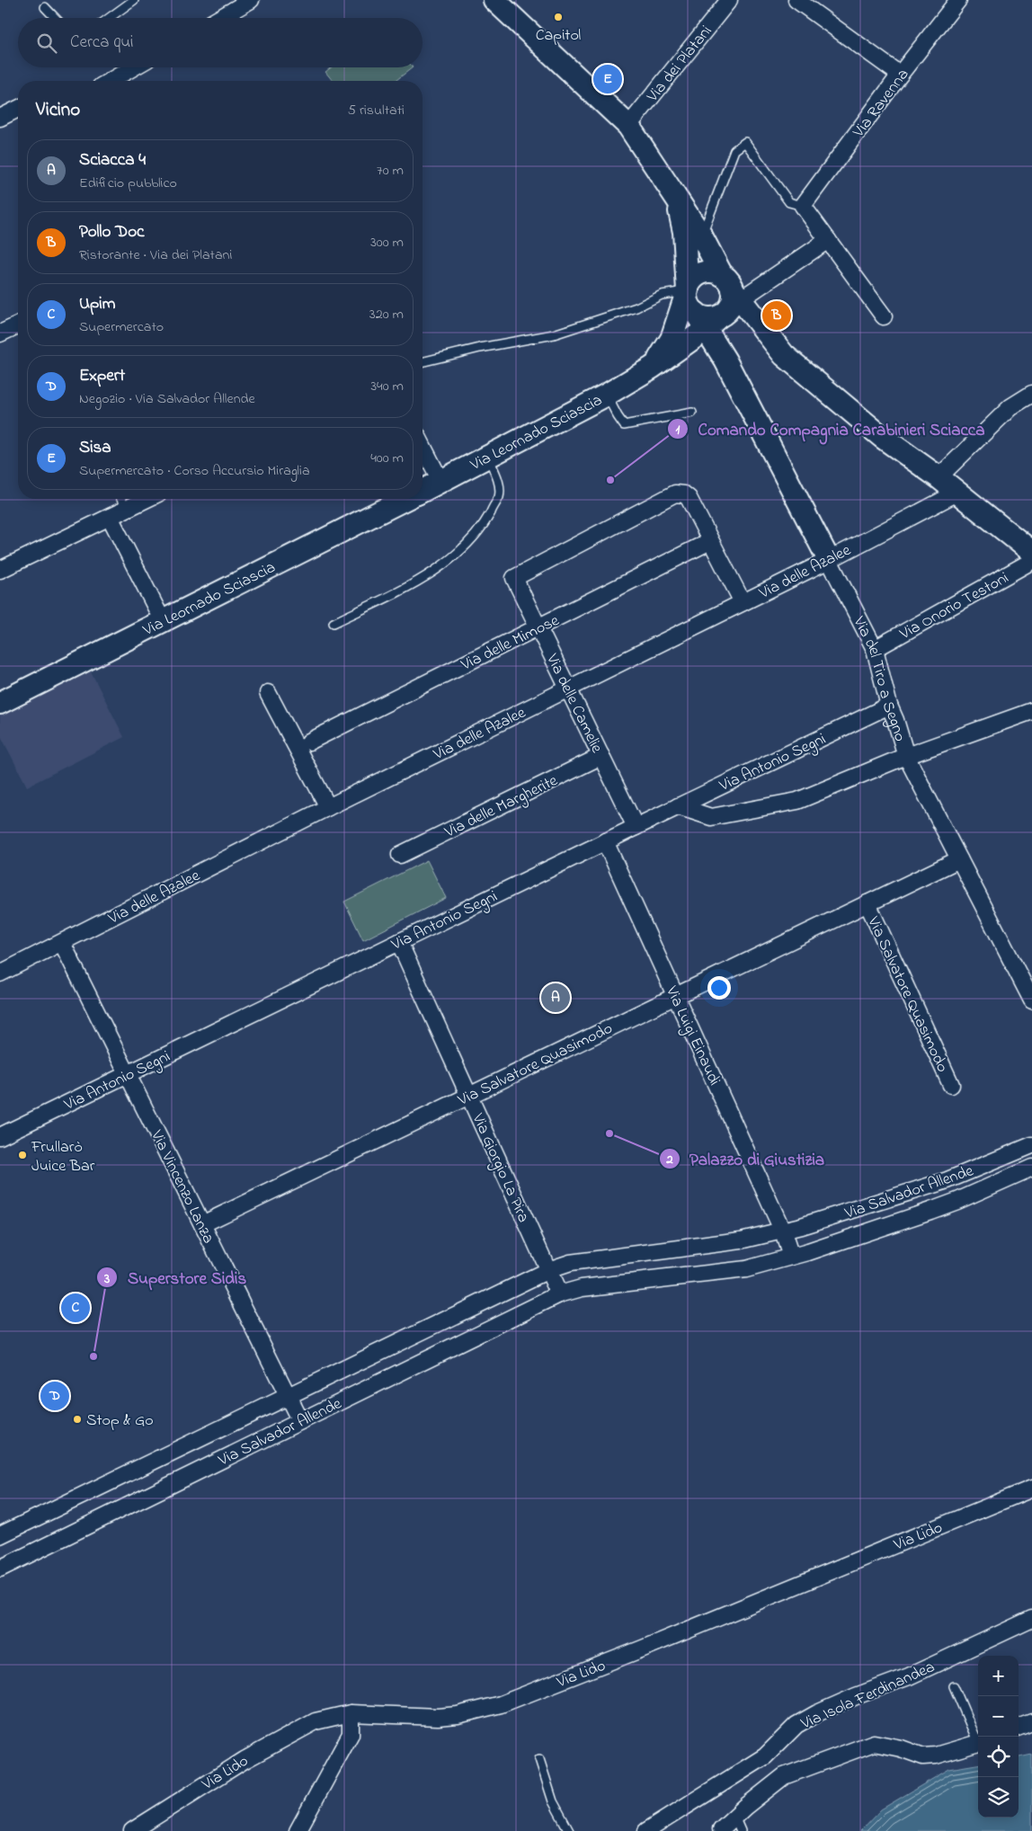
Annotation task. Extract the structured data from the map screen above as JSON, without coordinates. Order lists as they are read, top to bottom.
{
  "streets": {
    "street": [
      "Via dei Platani",
      "Via Ravenna",
      "Via Leornado Sciascia",
      "Via delle Azalee",
      "Via Onorio Testoni",
      "Via delle Mimose",
      "Via del Tiro a Segno",
      "Via delle Camelie",
      "Via Antonio Segni",
      "Via delle Margherite",
      "Via Salvatore Quasimodo",
      "Via Luigi Einaudi",
      "Via Giorgio La Pira",
      "Via Vincenzo Lanza",
      "Via Salvador Allende",
      "Via Lido",
      "Via Isola Ferdinandea"
    ]
  },
  "crossings": [
    ["Via Leornado Sciascia", "Via del Tiro a Segno"],
    ["Via delle Azalee", "Via del Tiro a Segno"],
    ["Via delle Azalee", "Via delle Camelie"],
    ["Via delle Azalee", "Via Vincenzo Lanza"],
    ["Via Onorio Testoni", "Via del Tiro a Segno"],
    ["Via delle Mimose", "Via delle Camelie"],
    ["Via del Tiro a Segno", "Via Antonio Segni"],
    ["Via del Tiro a Segno", "Via Salvatore Quasimodo"],
    ["Via delle Camelie", "Via Antonio Segni"],
    ["Via delle Camelie", "Via delle Margherite"],
    ["Via Antonio Segni", "Via Luigi Einaudi"],
    ["Via Antonio Segni", "Via Giorgio La Pira"],
    ["Via Antonio Segni", "Via Vincenzo Lanza"],
    ["Via Salvatore Quasimodo", "Via Luigi Einaudi"],
    ["Via Salvatore Quasimodo", "Via Giorgio La Pira"],
    ["Via Salvatore Quasimodo", "Via Vincenzo Lanza"],
    ["Via Luigi Einaudi", "Via Salvador Allende"],
    ["Via Giorgio La Pira", "Via Salvador Allende"],
    ["Via Vincenzo Lanza", "Via Salvador Allende"]
  ],
  "places": [
    "Capitol",
    "Comando Compagnia Carabinieri Sciacca",
    "Palazzo di Giustizia",
    "Frullarò Juice Bar",
    "Superstore Sidis",
    "Stop & Go"
  ],
  "page": {
    "search": "Cerca qui",
    "pins": [
      "E",
      "B",
      "A",
      "C",
      "D"
    ],
    "heading": ["Vicino", "5 risultati"],
    "list": [
      {
        "mark": "A",
        "name": "Sciacca 4",
        "note": "Edificio pubblico",
        "value": "70 m"
      },
      {
        "mark": "B",
        "name": "Pollo Doc",
        "note": "Ristorante · Via dei Platani",
        "value": "300 m"
      },
      {
        "mark": "C",
        "name": "Upim",
        "note": "Supermercato",
        "value": "320 m"
      },
      {
        "mark": "D",
        "name": "Expert",
        "note": "Negozio · Via Salvador Allende",
        "value": "340 m"
      },
      {
        "mark": "E",
        "name": "Sisa",
        "note": "Supermercato · Corso Accursio Miraglia",
        "value": "400 m"
      }
    ],
    "map_buttons": ["+", "−"]
  }
}
